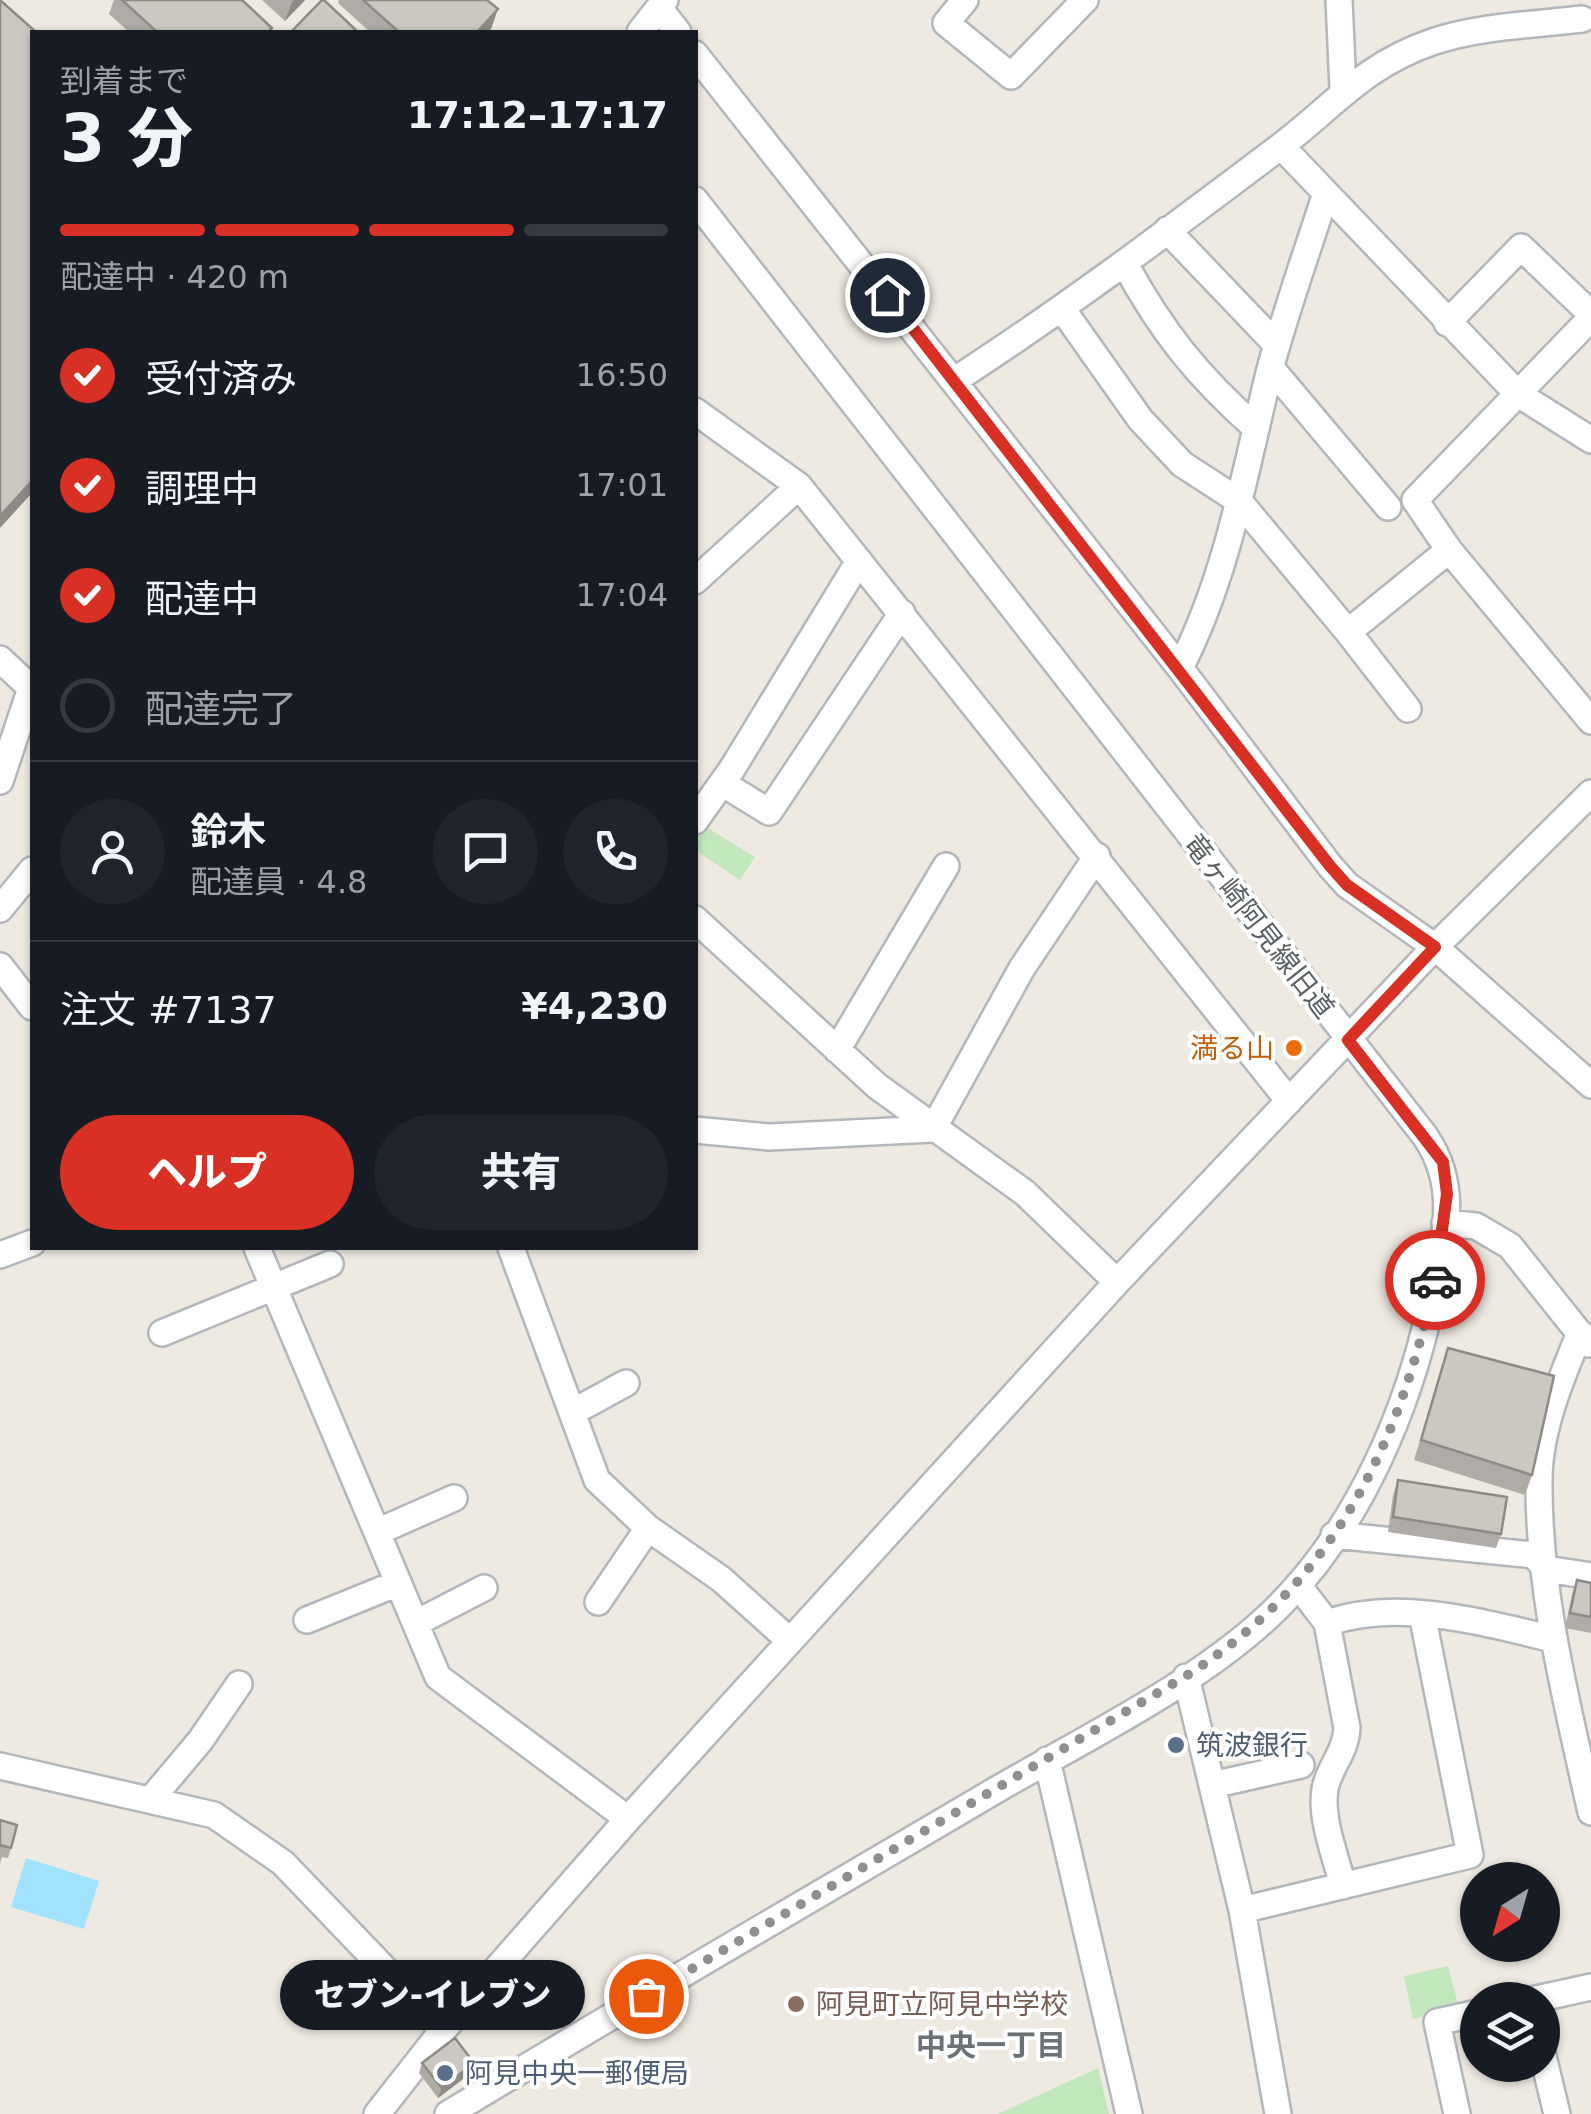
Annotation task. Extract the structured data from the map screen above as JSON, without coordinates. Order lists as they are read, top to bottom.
{
  "streets": {
    "street": ["竜ヶ崎阿見線旧道"]
  },
  "districts": ["中央一丁目"],
  "places": [
    "満る山",
    "筑波銀行",
    "セブン-イレブン",
    "阿見町立阿見中学校",
    "阿見中央一郵便局"
  ],
  "north": "bottom left",
  "page": {
    "heading": ["3 分", "到着まで", "17:12–17:17"],
    "panel": [
      "鈴木",
      "配達員 · 4.8",
      "注文 #7137",
      "¥4,230"
    ],
    "bar": "配達中 · 420 m",
    "list": [
      ["受付済み", "16:50"],
      ["調理中", "17:01"],
      ["配達中", "17:04"],
      "配達完了"
    ],
    "buttons": ["ヘルプ", "共有"],
    "bubble": "セブン-イレブン"
  }
}
